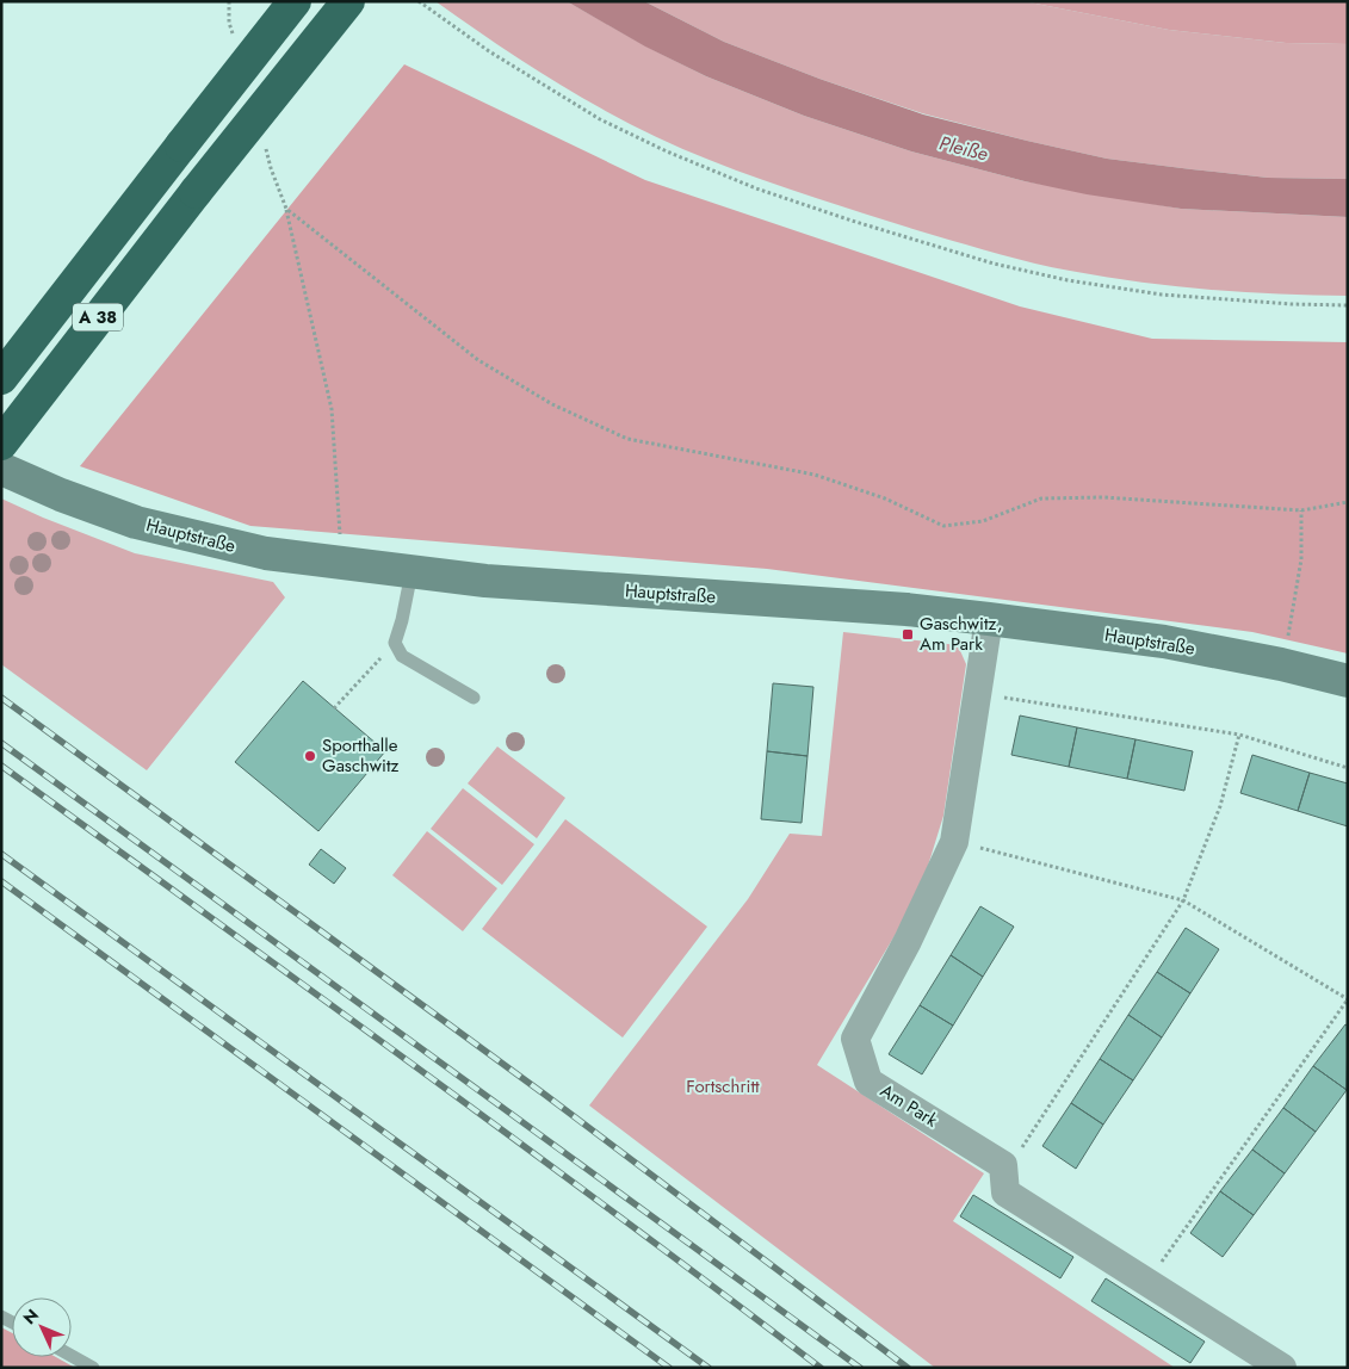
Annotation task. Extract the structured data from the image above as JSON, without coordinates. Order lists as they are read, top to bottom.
{
  "streets": {
    "highway": ["A 38"],
    "main road": ["Hauptstraße"],
    "street": ["Am Park"]
  },
  "crossings": [
    ["Hauptstraße", "Am Park"]
  ],
  "water": ["Pleiße"],
  "parks": ["Fortschritt"],
  "places": {
    "transit": ["Gaschwitz, Am Park"],
    "other": ["Sporthalle Gaschwitz"]
  },
  "north": "top left"
}
